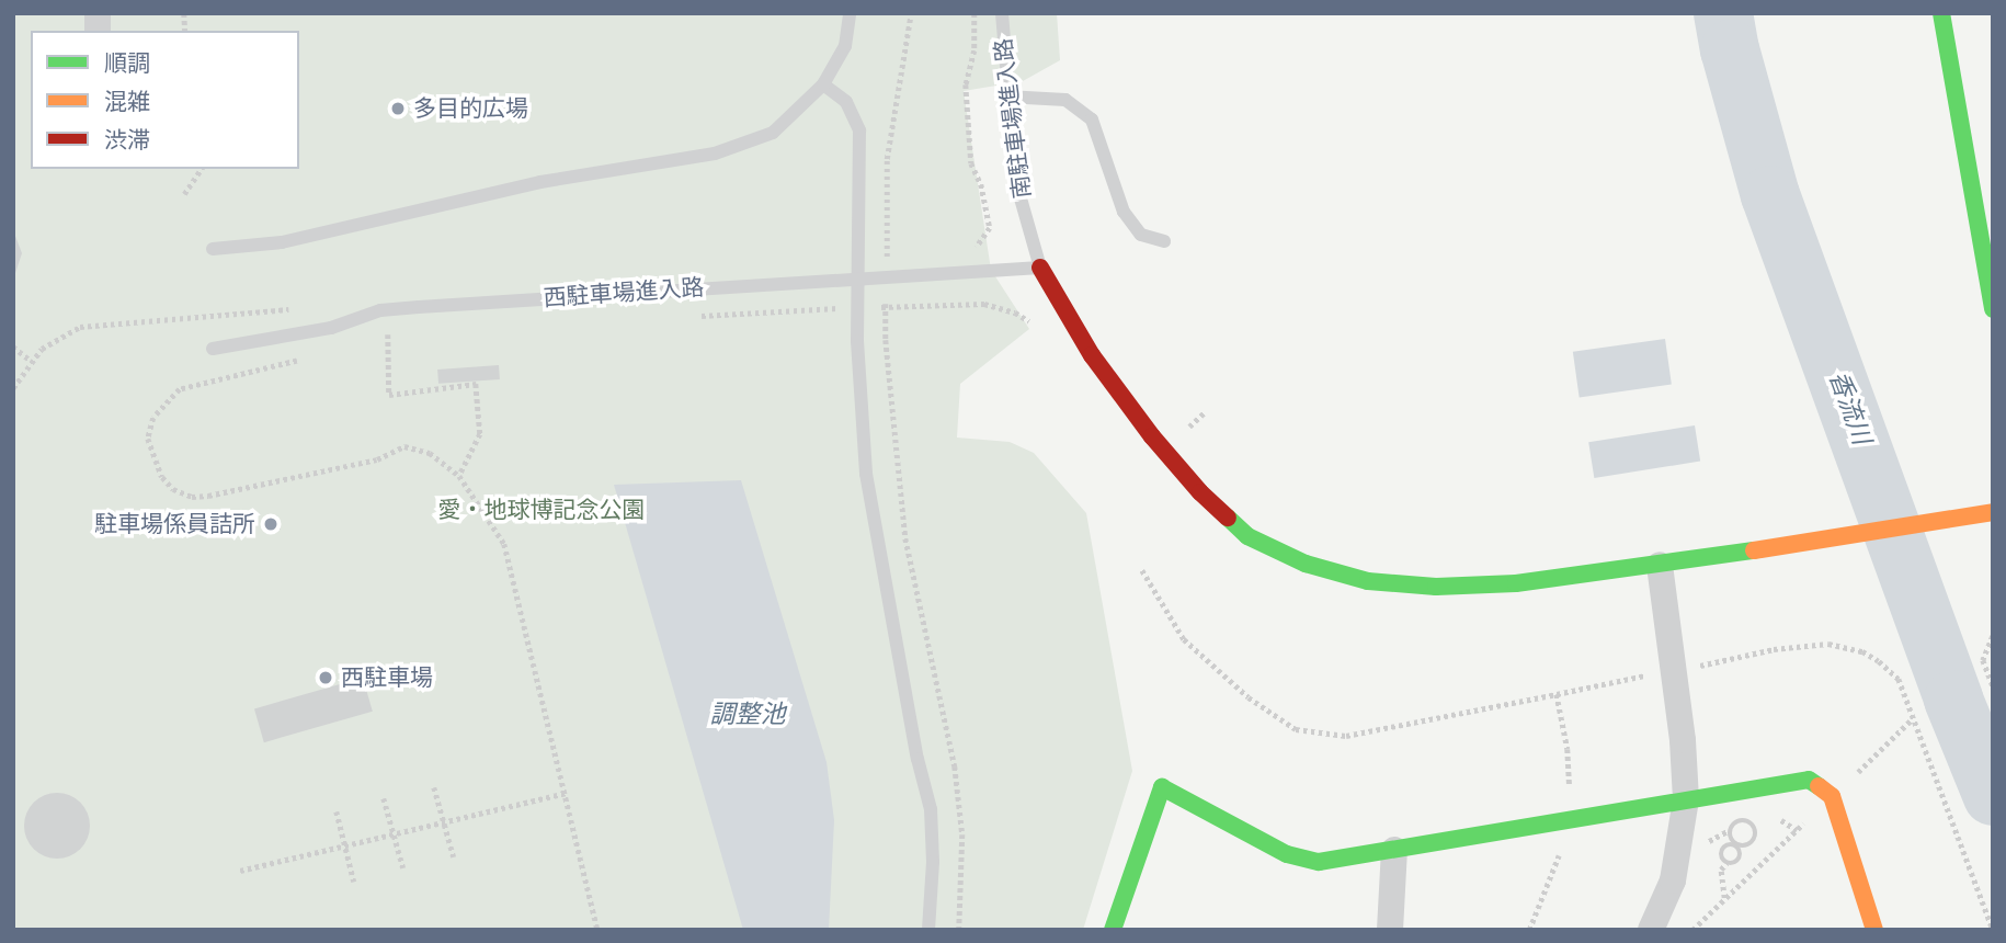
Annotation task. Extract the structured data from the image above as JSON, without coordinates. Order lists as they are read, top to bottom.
{
  "streets": {
    "lane": ["南駐車場進入路", "西駐車場進入路"]
  },
  "crossings": [
    ["南駐車場進入路", "西駐車場進入路"]
  ],
  "water": ["香流川", "調整池"],
  "parks": ["愛・地球博記念公園"],
  "places": ["多目的広場", "駐車場係員詰所", "西駐車場"],
  "legend": ["順調", "混雑", "渋滞"]
}
